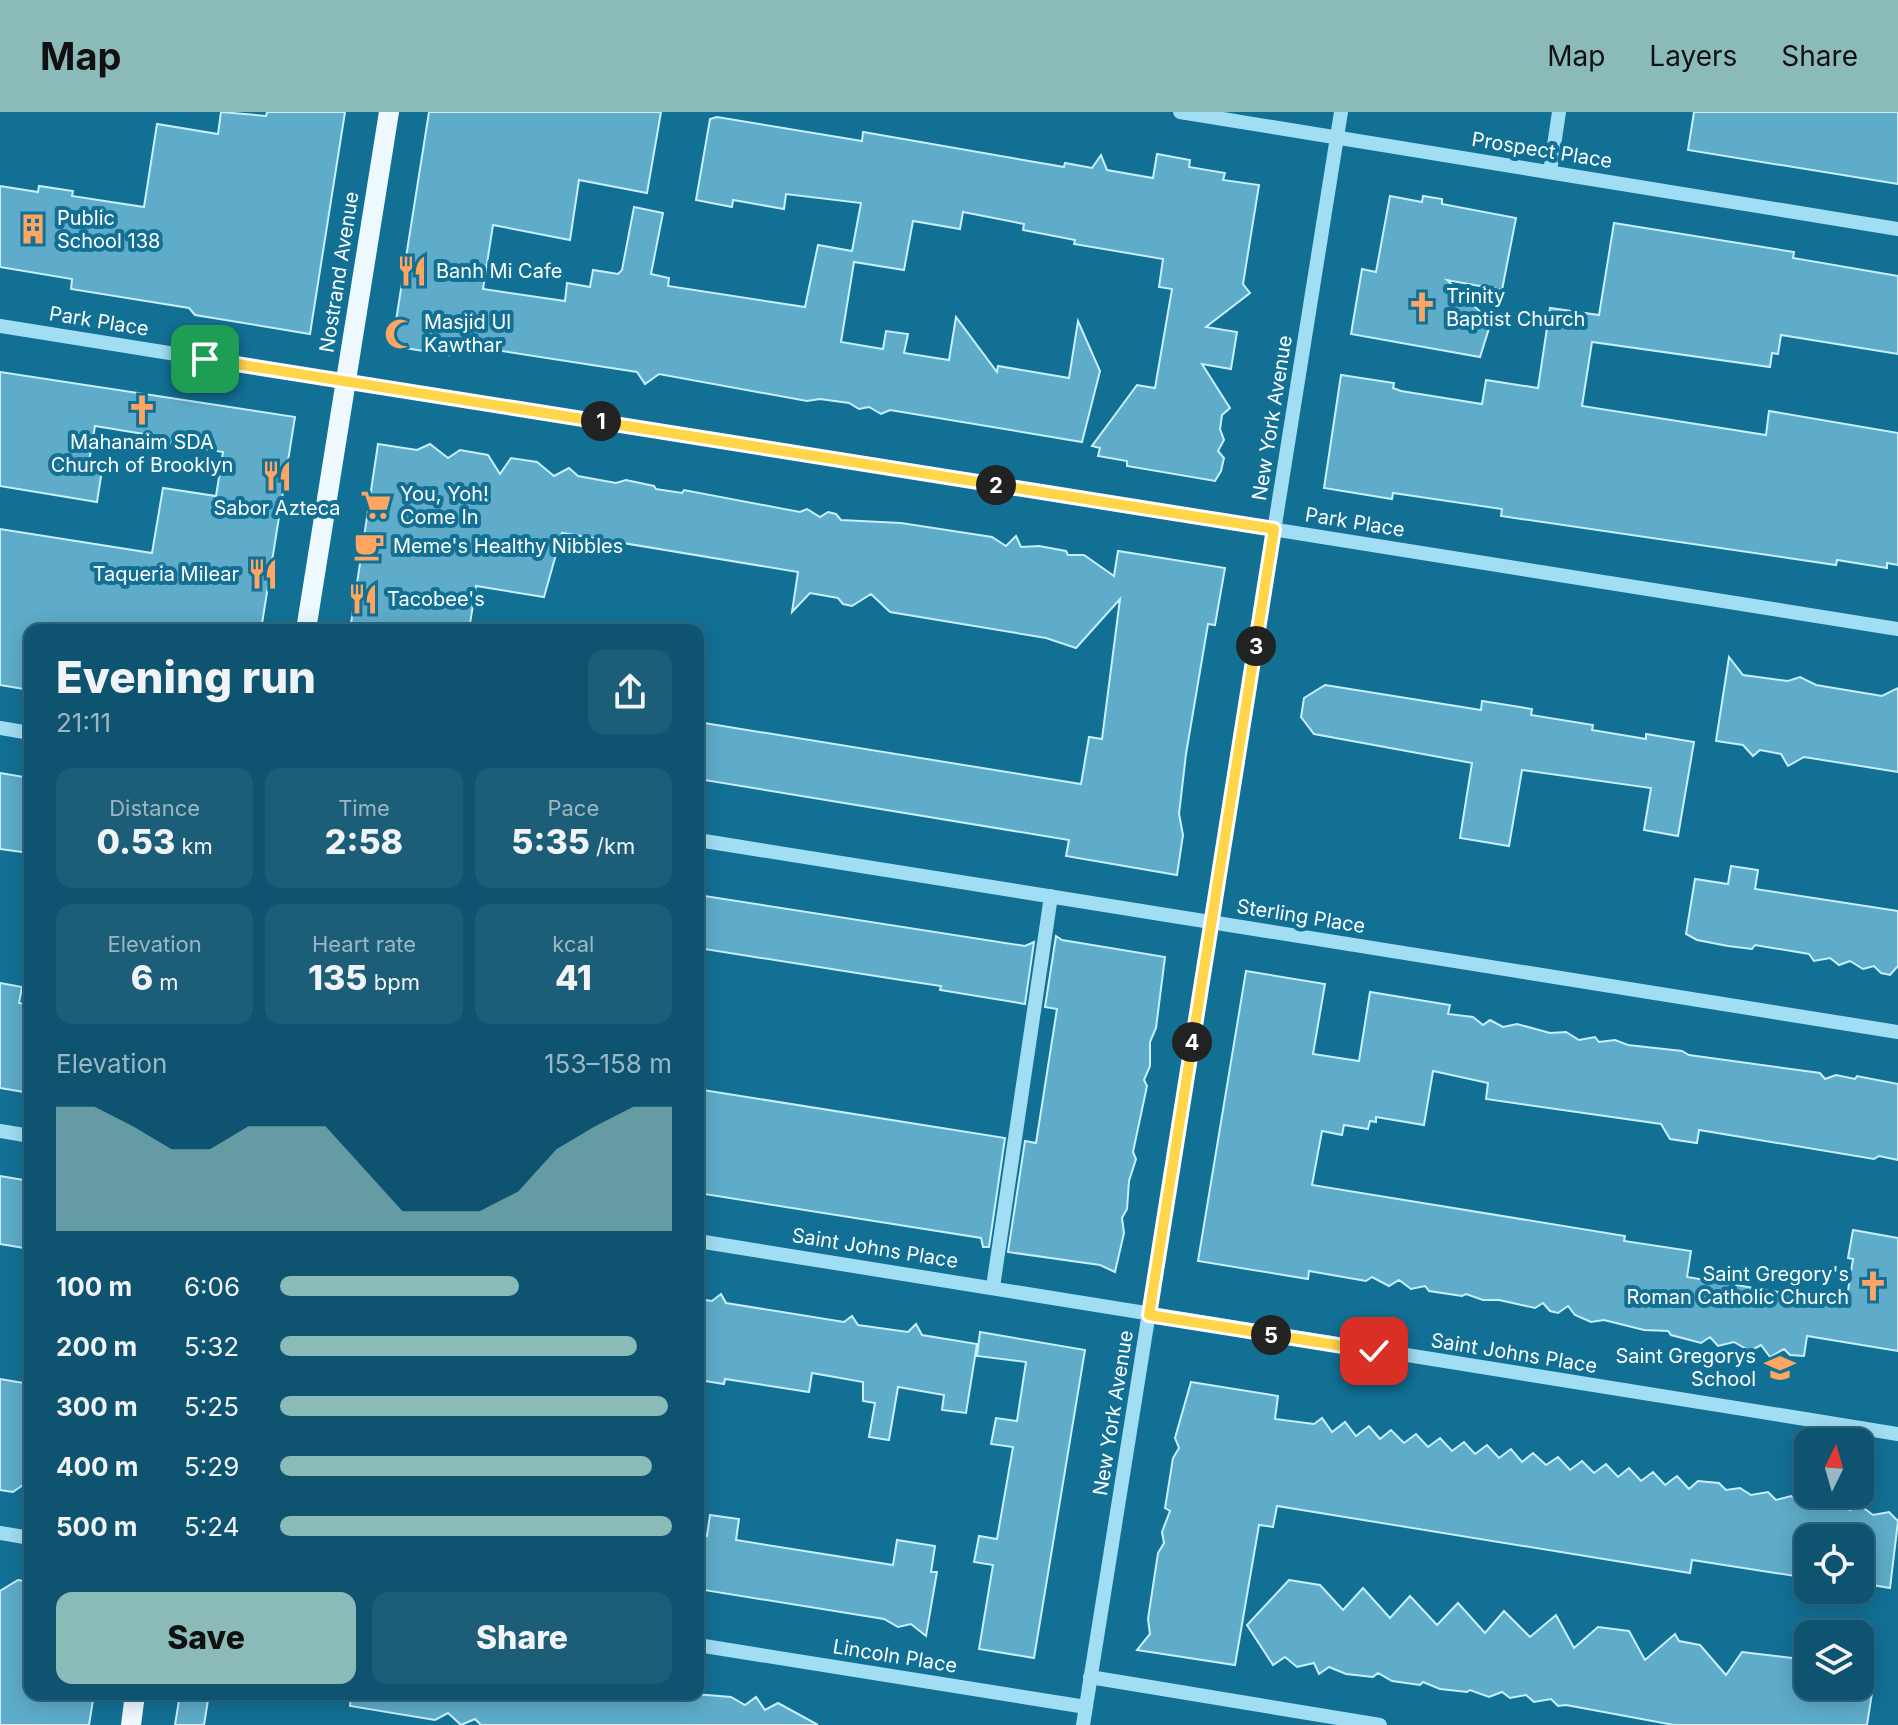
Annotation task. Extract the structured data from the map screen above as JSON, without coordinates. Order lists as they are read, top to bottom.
{
  "streets": {
    "main road": ["Nostrand Avenue"],
    "street": [
      "Prospect Place",
      "Park Place",
      "New York Avenue",
      "Sterling Place",
      "Saint Johns Place",
      "Lincoln Place"
    ]
  },
  "crossings": [
    ["Prospect Place", "New York Avenue"],
    ["Nostrand Avenue", "Park Place"],
    ["Park Place", "New York Avenue"],
    ["New York Avenue", "Sterling Place"],
    ["New York Avenue", "Saint Johns Place"],
    ["New York Avenue", "Lincoln Place"]
  ],
  "places": {
    "building": ["Public School 138"],
    "restaurant": [
      "Banh Mi Cafe",
      "Sabor Azteca",
      "Taqueria Milear",
      "Tacobee's"
    ],
    "church": ["Trinity Baptist Church", "Mahanaim SDA Church of Brooklyn", "Saint Gregory's Roman Catholic Church"],
    "mosque": ["Masjid Ul Kawthar"],
    "supermarket": ["You, Yoh! Come In"],
    "cafe": ["Meme's Healthy Nibbles"],
    "school or university": ["Saint Gregorys School"]
  },
  "north": "top",
  "page": {
    "header": "Map",
    "nav": ["Map", "Layers", "Share"],
    "pins": [
      "1",
      "2",
      "3",
      "4",
      "5"
    ],
    "heading": ["Evening run", "21:11"],
    "stats": [
      ["Distance", "0.53 km"],
      ["Time", "2:58"],
      ["Pace", "5:35 /km"],
      ["Elevation", "6 m"],
      ["Heart rate", "135 bpm"],
      ["kcal", "41"]
    ],
    "chart": ["Elevation", "153–158 m"],
    "list": [
      {
        "name": "100 m",
        "note": "6:06"
      },
      {
        "name": "200 m",
        "note": "5:32"
      },
      {
        "name": "300 m",
        "note": "5:25"
      },
      {
        "name": "400 m",
        "note": "5:29"
      },
      {
        "name": "500 m",
        "note": "5:24"
      }
    ],
    "buttons": ["Save", "Share"]
  }
}
